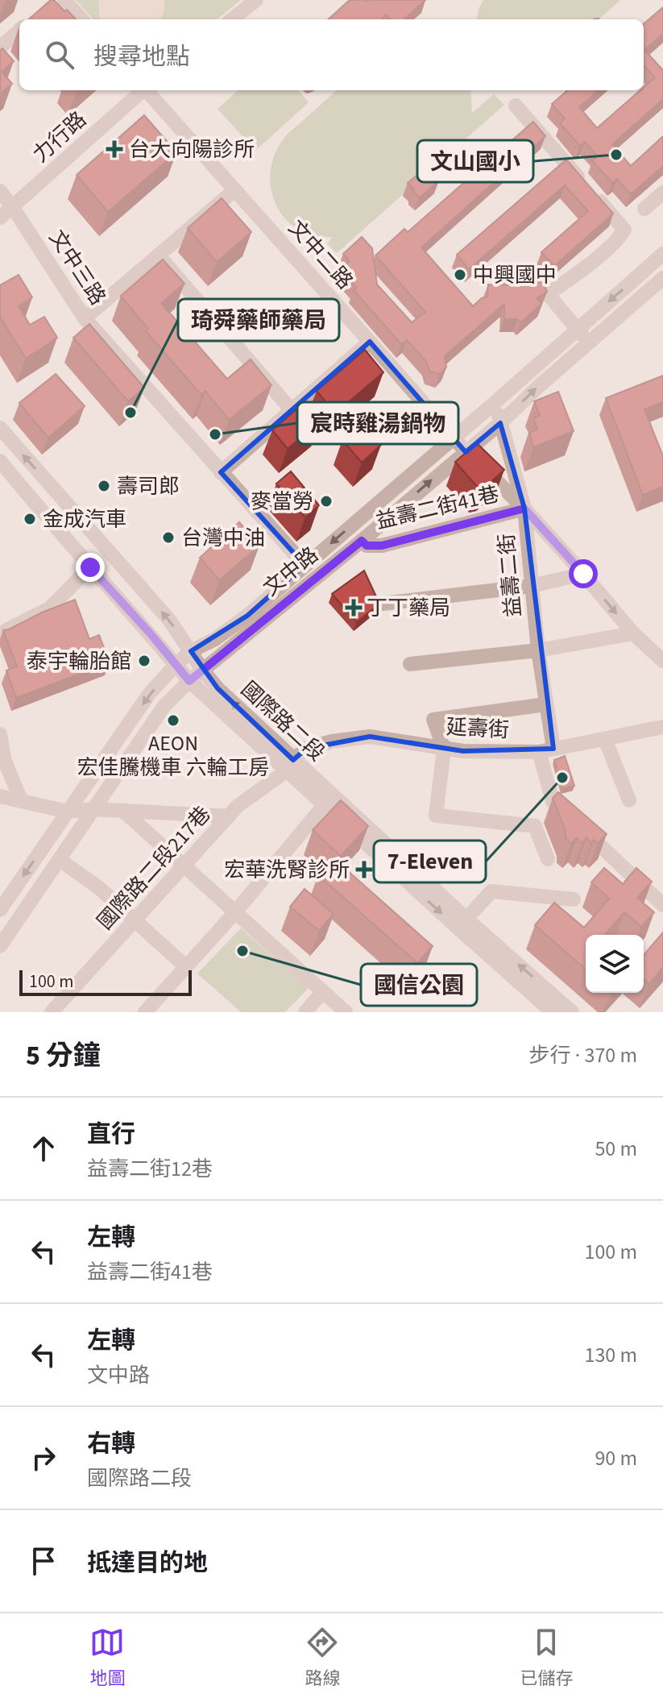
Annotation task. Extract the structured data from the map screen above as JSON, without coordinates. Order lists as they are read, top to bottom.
{
  "streets": {
    "street": [
      "力行路",
      "文中二路",
      "文中三路",
      "益壽二街41巷",
      "文中路",
      "益壽二街",
      "國際路二段",
      "延壽街",
      "國際路二段217巷"
    ]
  },
  "crossings": [
    ["力行路", "文中三路"],
    ["文中二路", "益壽二街41巷"],
    ["文中二路", "文中路"],
    ["文中二路", "益壽二街"],
    ["文中三路", "文中路"],
    ["益壽二街41巷", "文中路"],
    ["益壽二街41巷", "益壽二街"],
    ["文中路", "益壽二街"],
    ["文中路", "國際路二段"],
    ["益壽二街", "延壽街"],
    ["國際路二段", "延壽街"],
    ["國際路二段", "國際路二段217巷"],
    ["延壽街", "國際路二段217巷"]
  ],
  "places": {
    "health": ["台大向陽診所", "丁丁藥局", "宏華洗腎診所"],
    "other": [
      "文山國小",
      "中興國中",
      "琦舜藥師藥局",
      "宸時雞湯鍋物",
      "壽司郎",
      "麥當勞",
      "金成汽車",
      "台灣中油",
      "泰宇輪胎館",
      "AEON 宏佳騰機車 六輪工房",
      "7-Eleven",
      "國信公園"
    ]
  },
  "scale_bar": "100 m",
  "page": {
    "search": "搜尋地點",
    "scale": "100 m",
    "heading": ["5 分鐘", "步行 · 370 m"],
    "list": [
      ["直行", "益壽二街12巷", "50 m"],
      ["左轉", "益壽二街41巷", "100 m"],
      ["左轉", "文中路", "130 m"],
      ["右轉", "國際路二段", "90 m"],
      "抵達目的地"
    ],
    "nav": ["地圖", "路線", "已儲存"]
  }
}
